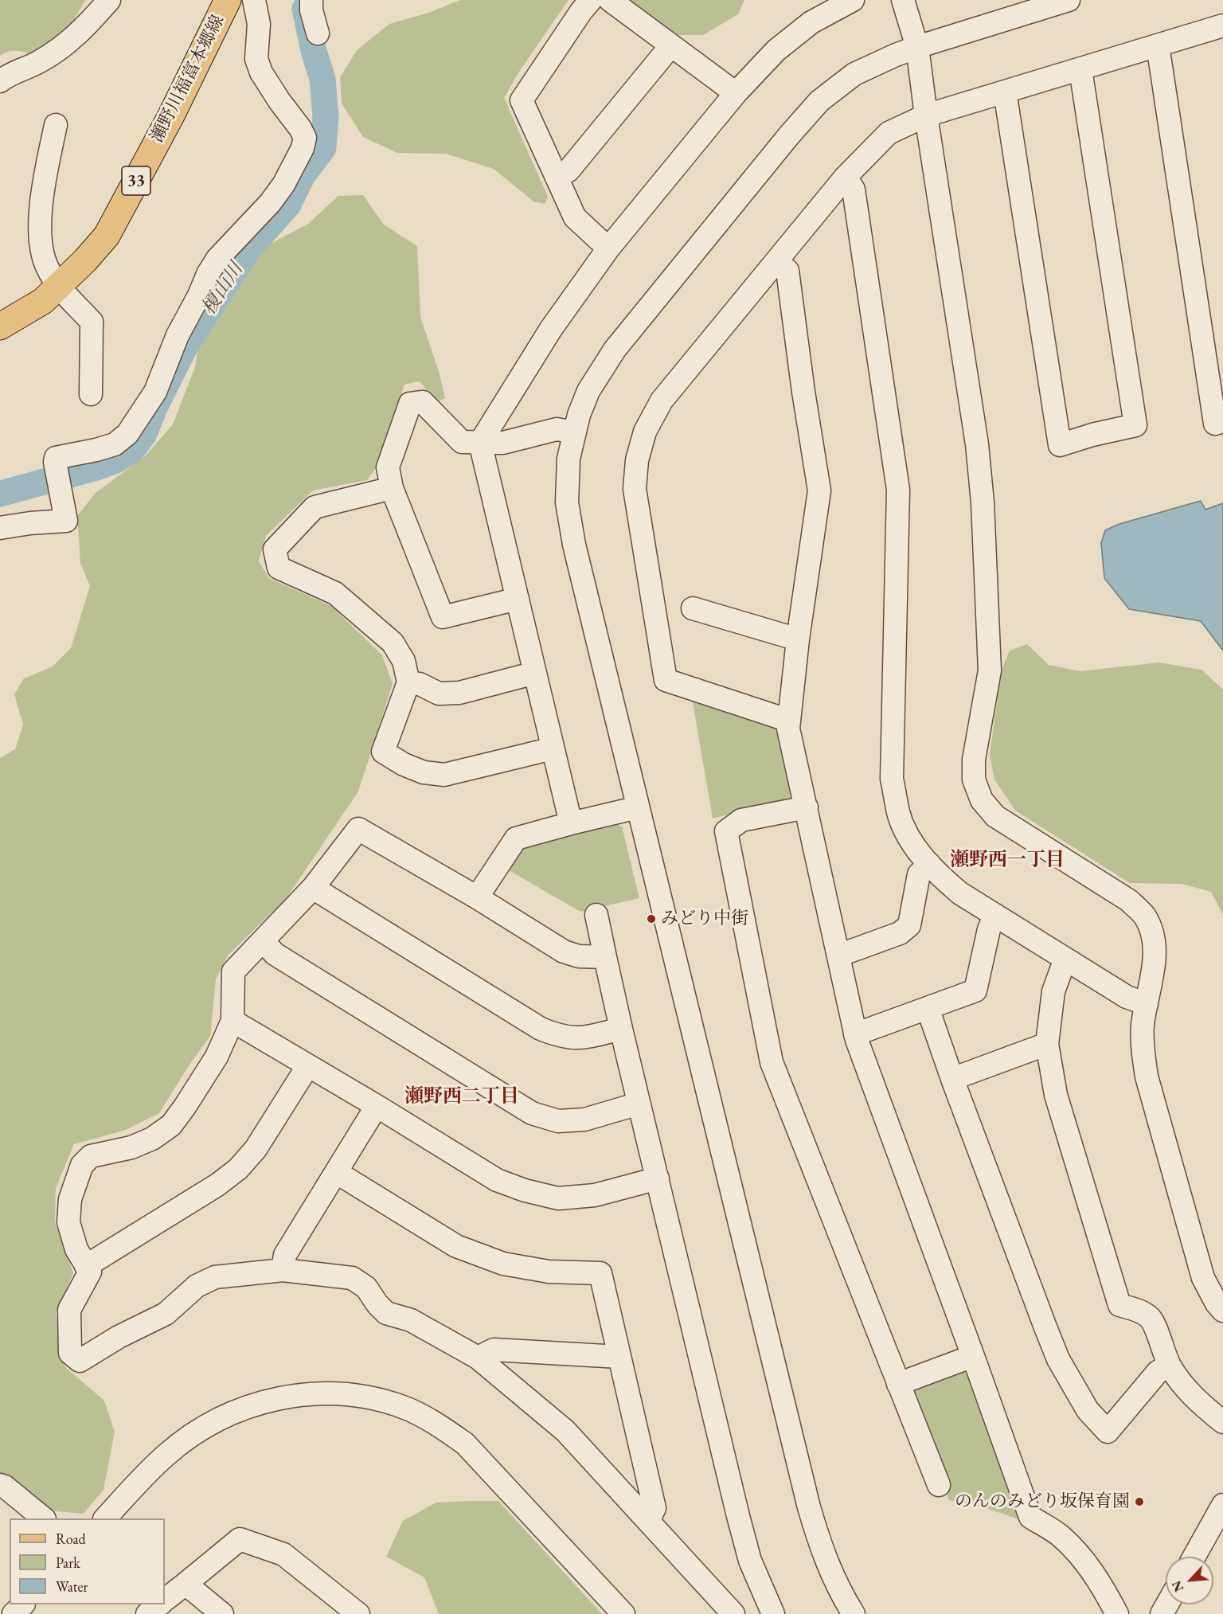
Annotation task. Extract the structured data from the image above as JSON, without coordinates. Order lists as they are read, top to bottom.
{
  "streets": {
    "main road": ["瀬野川福富本郷線", "33"]
  },
  "districts": ["瀬野西一丁目", "瀬野西二丁目"],
  "water": ["榎山川"],
  "places": ["みどり中街", "のんのみどり坂保育園"],
  "legend": ["Road", "Park", "Water"],
  "north": "bottom left"
}
